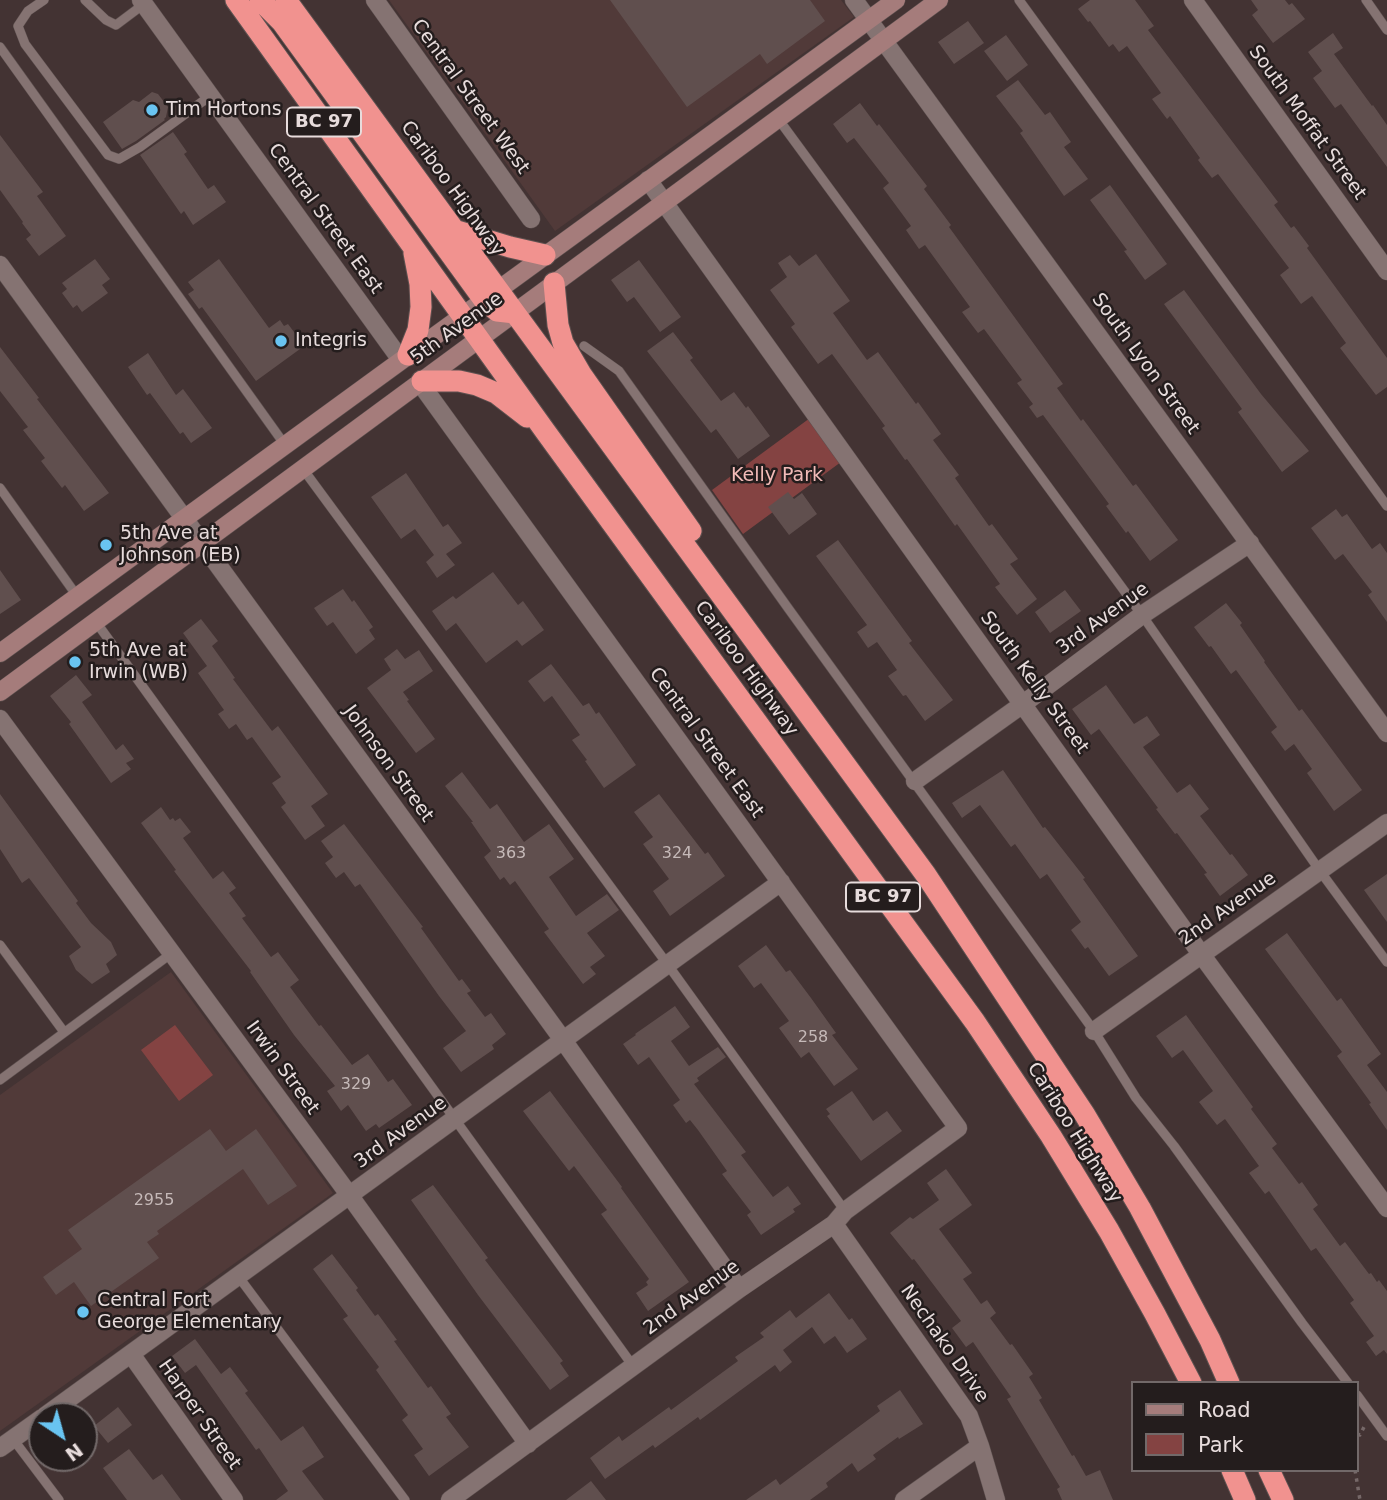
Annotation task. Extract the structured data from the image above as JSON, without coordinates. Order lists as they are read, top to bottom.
{
  "streets": {
    "highway": ["BC 97", "Cariboo Highway"],
    "main road": ["5th Avenue"],
    "street": [
      "Central Street West",
      "South Moffat Street",
      "Central Street East",
      "South Lyon Street",
      "3rd Avenue",
      "South Kelly Street",
      "Johnson Street",
      "2nd Avenue",
      "Irwin Street",
      "Nechako Drive",
      "Harper Street"
    ]
  },
  "crossings": [
    ["Cariboo Highway", "5th Avenue"],
    ["Central Street East", "5th Avenue"],
    ["Central Street East", "3rd Avenue"],
    ["Central Street East", "2nd Avenue"],
    ["5th Avenue", "South Lyon Street"],
    ["5th Avenue", "South Kelly Street"],
    ["5th Avenue", "Johnson Street"],
    ["South Lyon Street", "3rd Avenue"],
    ["3rd Avenue", "South Kelly Street"],
    ["3rd Avenue", "Johnson Street"],
    ["3rd Avenue", "Irwin Street"],
    ["3rd Avenue", "Harper Street"],
    ["South Kelly Street", "2nd Avenue"],
    ["Johnson Street", "2nd Avenue"],
    ["2nd Avenue", "Irwin Street"],
    ["2nd Avenue", "Nechako Drive"]
  ],
  "parks": ["Kelly Park"],
  "places": [
    "Tim Hortons",
    "Integris",
    "5th Ave at Johnson (EB)",
    "5th Ave at Irwin (WB)",
    "Central Fort George Elementary"
  ],
  "house_numbers": [
    "363",
    "324",
    "258",
    "329",
    "2955"
  ],
  "legend": ["Road", "Park"],
  "north": "bottom right"
}
